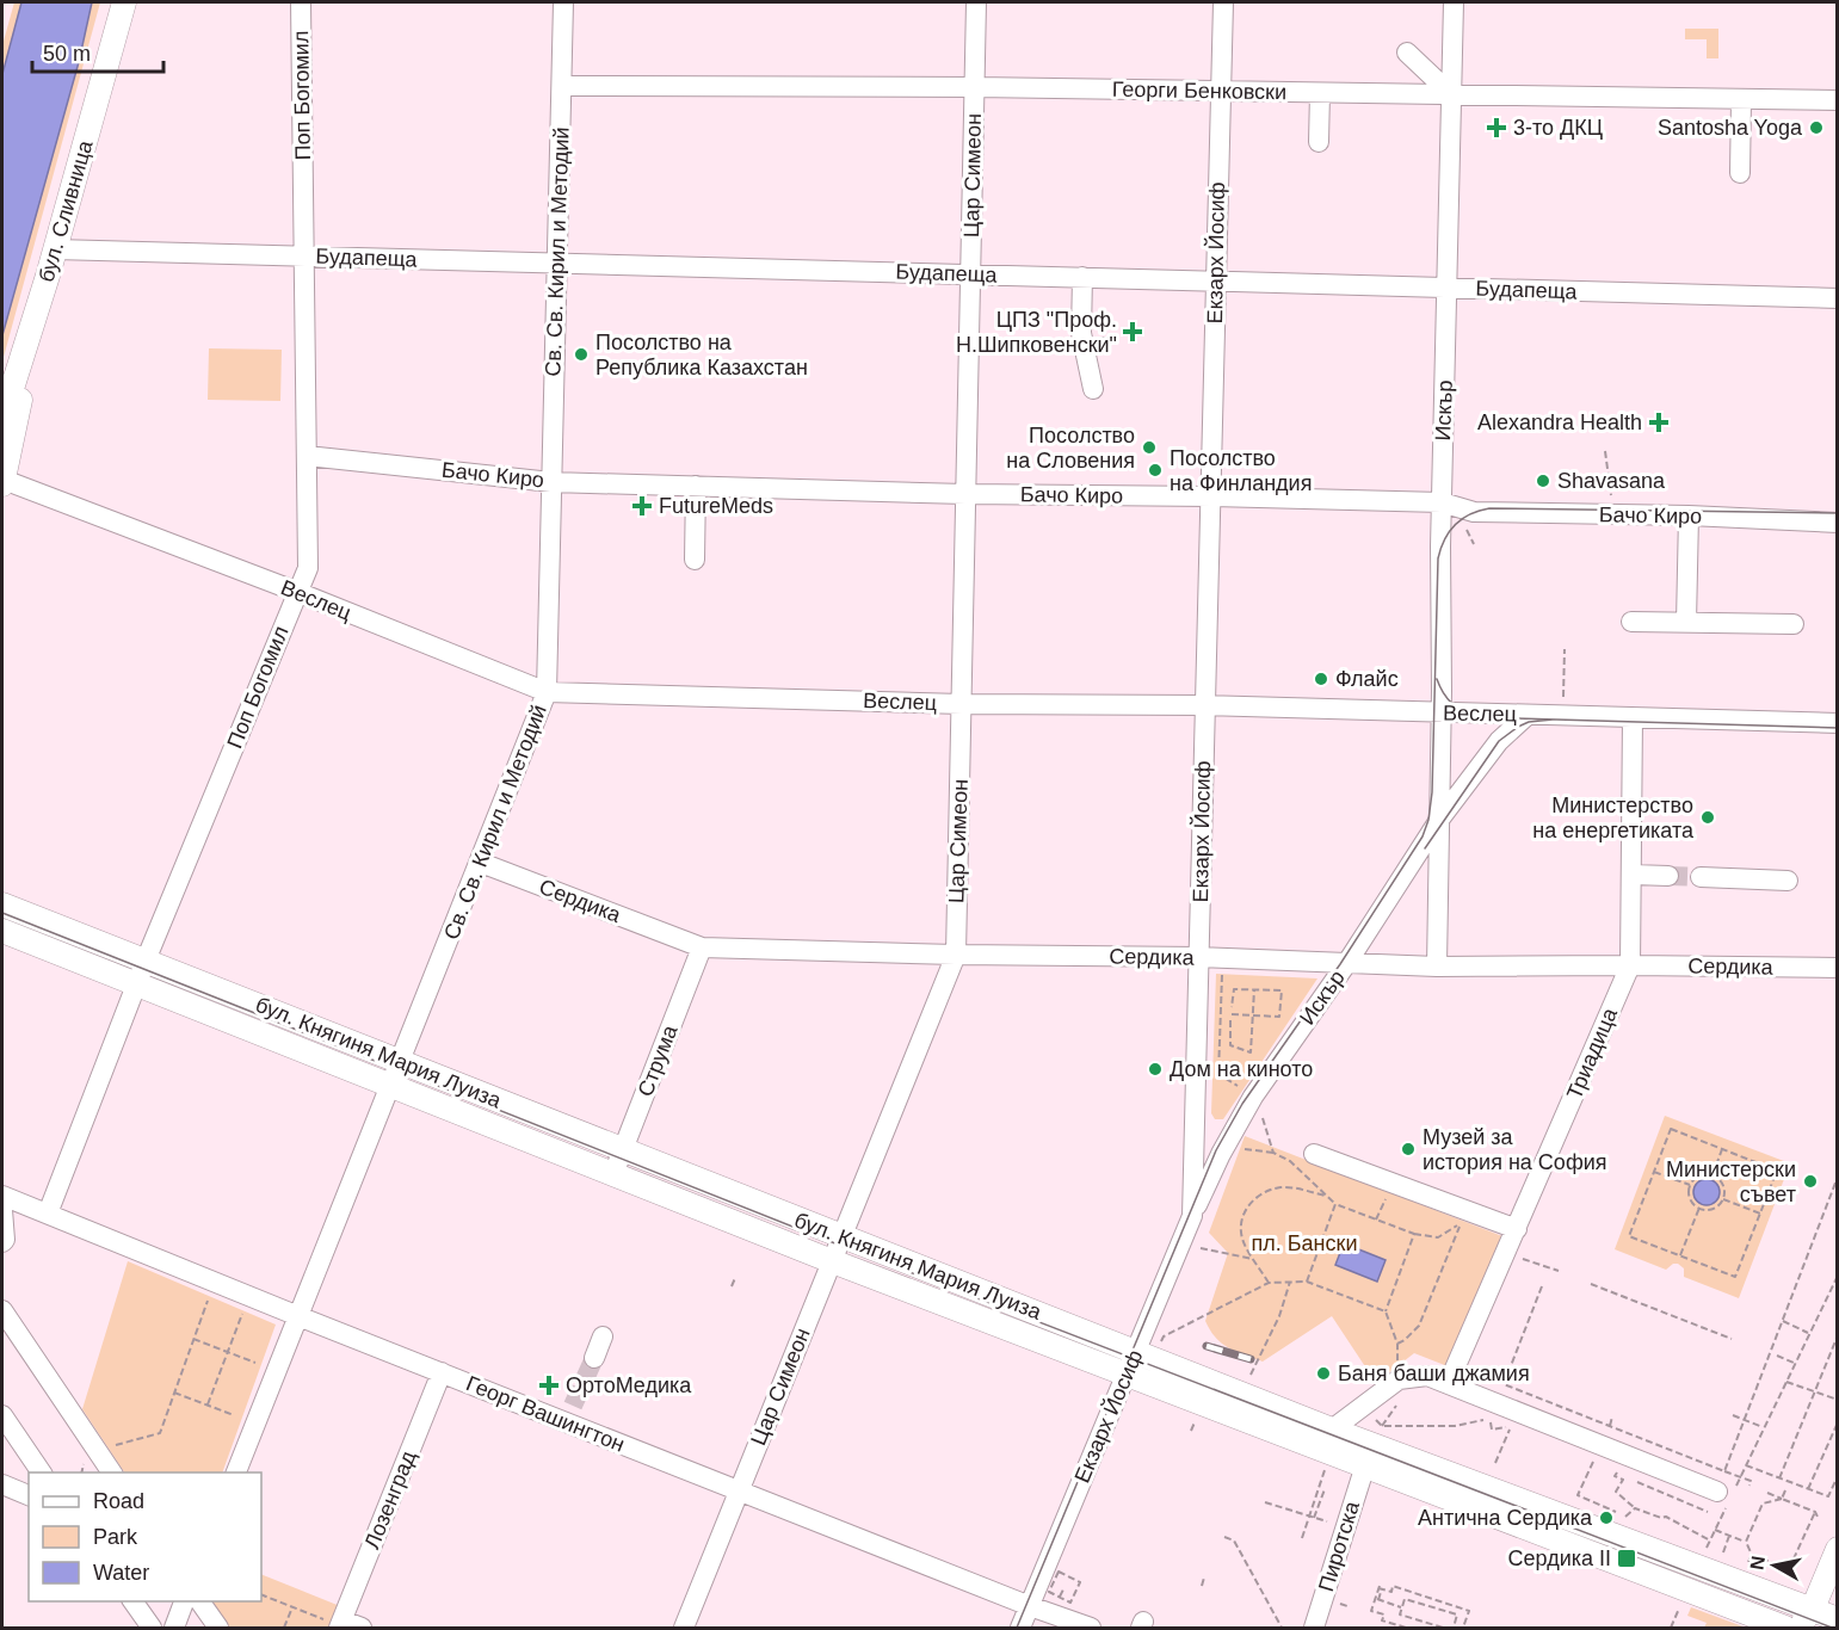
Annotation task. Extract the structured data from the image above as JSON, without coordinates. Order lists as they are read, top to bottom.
{
  "streets": {
    "main road": ["бул. Сливница", "бул. Княгиня Мария Луиза"],
    "street": [
      "Георги Бенковски",
      "Поп Богомил",
      "Цар Симеон",
      "Св. Св. Кирил и Методий",
      "Екзарх Йосиф",
      "Будапеща",
      "Искър",
      "Бачо Киро",
      "Веслец",
      "Сердика",
      "Триадица",
      "Струма",
      "Георг Вашингтон",
      "Лозенград",
      "Пиротска"
    ]
  },
  "crossings": [
    ["Георги Бенковски", "Цар Симеон"],
    ["Георги Бенковски", "Св. Св. Кирил и Методий"],
    ["Георги Бенковски", "Екзарх Йосиф"],
    ["Георги Бенковски", "Искър"],
    ["Поп Богомил", "Будапеща"],
    ["Поп Богомил", "Бачо Киро"],
    ["Поп Богомил", "Веслец"],
    ["Поп Богомил", "бул. Княгиня Мария Луиза"],
    ["Поп Богомил", "Георг Вашингтон"],
    ["Цар Симеон", "Будапеща"],
    ["Цар Симеон", "Бачо Киро"],
    ["Цар Симеон", "Веслец"],
    ["Цар Симеон", "Сердика"],
    ["Цар Симеон", "бул. Княгиня Мария Луиза"],
    ["Цар Симеон", "Георг Вашингтон"],
    ["бул. Сливница", "Будапеща"],
    ["Св. Св. Кирил и Методий", "Будапеща"],
    ["Св. Св. Кирил и Методий", "Бачо Киро"],
    ["Св. Св. Кирил и Методий", "Веслец"],
    ["Св. Св. Кирил и Методий", "Сердика"],
    ["Св. Св. Кирил и Методий", "бул. Княгиня Мария Луиза"],
    ["Св. Св. Кирил и Методий", "Георг Вашингтон"],
    ["Екзарх Йосиф", "Будапеща"],
    ["Екзарх Йосиф", "Искър"],
    ["Екзарх Йосиф", "Бачо Киро"],
    ["Екзарх Йосиф", "Веслец"],
    ["Екзарх Йосиф", "Сердика"],
    ["Екзарх Йосиф", "бул. Княгиня Мария Луиза"],
    ["Екзарх Йосиф", "Георг Вашингтон"],
    ["Будапеща", "Искър"],
    ["Искър", "Бачо Киро"],
    ["Искър", "Веслец"],
    ["Искър", "Сердика"],
    ["Веслец", "Триадица"],
    ["Сердика", "Триадица"],
    ["Сердика", "Струма"],
    ["бул. Княгиня Мария Луиза", "Струма"],
    ["бул. Княгиня Мария Луиза", "Пиротска"],
    ["Георг Вашингтон", "Лозенград"]
  ],
  "parks": ["пл. Бански"],
  "places": {
    "health": [
      "3-то ДКЦ",
      "ЦПЗ \"Проф. Н.Шипковенски\"",
      "Alexandra Health",
      "FutureMeds",
      "ОртоМедика"
    ],
    "other": [
      "Santosha Yoga",
      "Посолство на Република Казахстан",
      "Посолство на Словения",
      "Посолство на Финландия",
      "Shavasana",
      "Флайс",
      "Министерство на енергетиката",
      "Дом на киното",
      "Музей за история на София",
      "Министерски съвет",
      "Баня баши джамия",
      "Антична Сердика"
    ],
    "transit": ["Сердика II"]
  },
  "legend": ["Road", "Park", "Water"],
  "scale_bar": "50 m",
  "north": "left"
}
